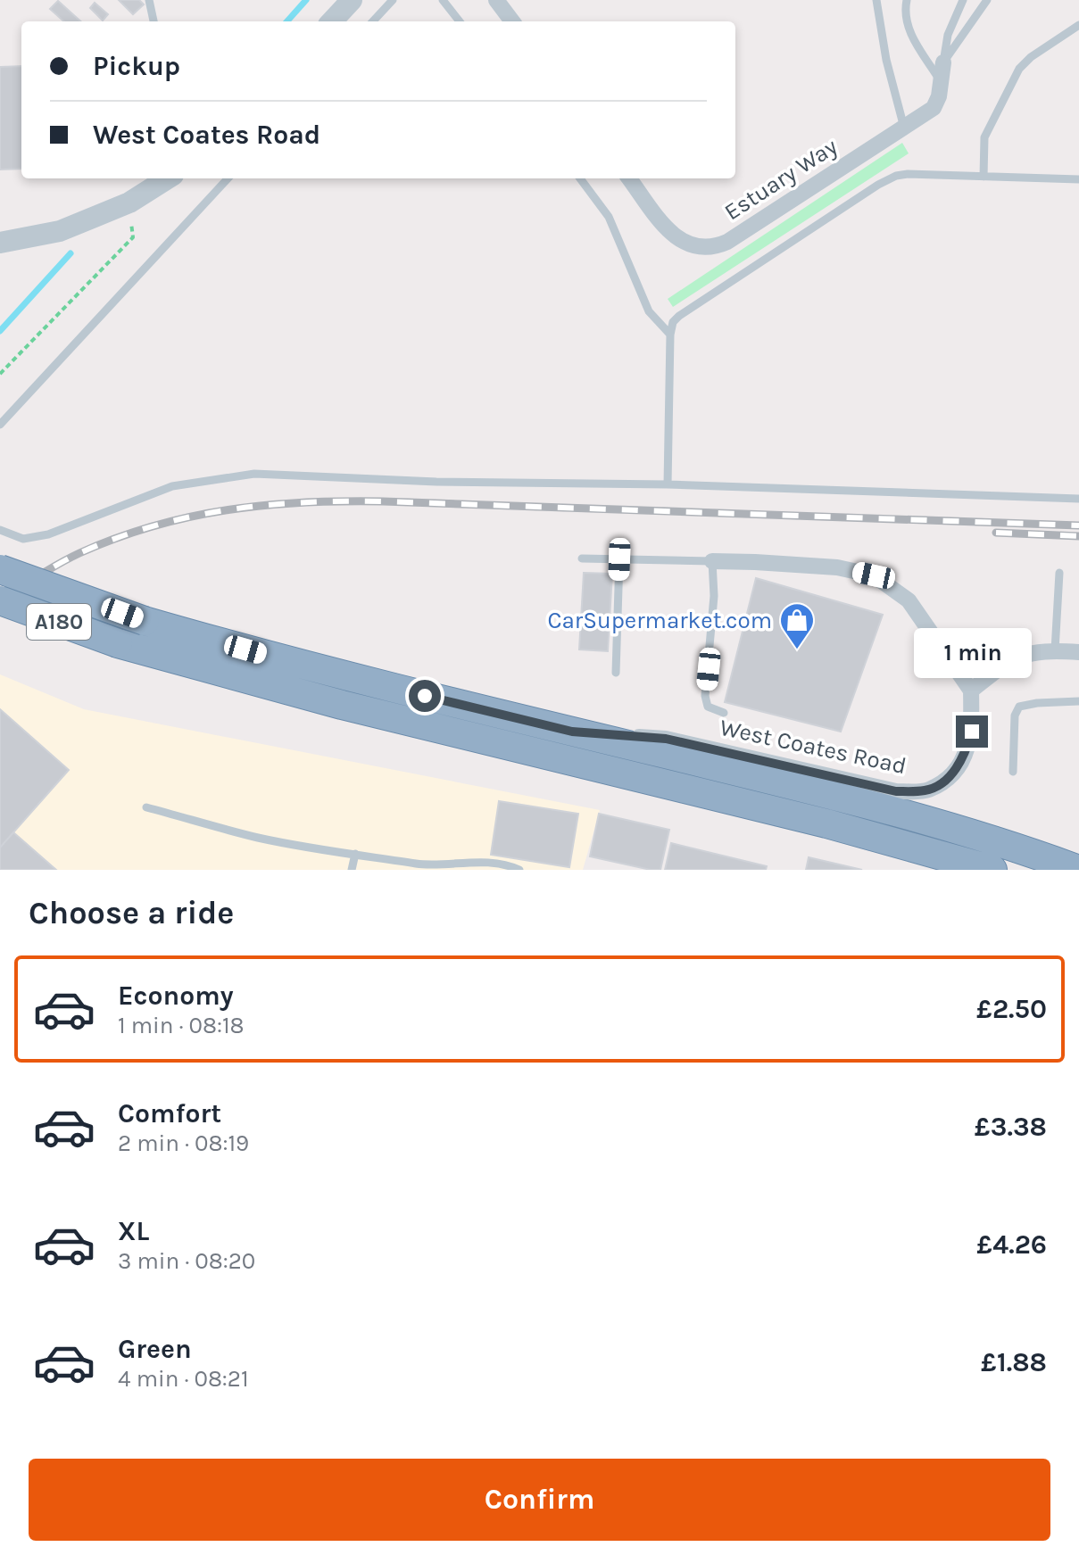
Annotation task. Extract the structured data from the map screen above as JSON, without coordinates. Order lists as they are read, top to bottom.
{
  "streets": {
    "highway": ["A180"],
    "street": ["Estuary Way", "West Coates Road"]
  },
  "crossings": [
    ["A180", "West Coates Road"]
  ],
  "places": {
    "shop": ["CarSupermarket.com"]
  },
  "page": {
    "banner": ["Pickup", "West Coates Road"],
    "bubble": "1 min",
    "heading": "Choose a ride",
    "list": [
      {
        "name": "Economy",
        "note": "1 min · 08:18",
        "value": "£2.50"
      },
      {
        "name": "Comfort",
        "note": "2 min · 08:19",
        "value": "£3.38"
      },
      {
        "name": "XL",
        "note": "3 min · 08:20",
        "value": "£4.26"
      },
      {
        "name": "Green",
        "note": "4 min · 08:21",
        "value": "£1.88"
      }
    ],
    "buttons": "Confirm"
  }
}
